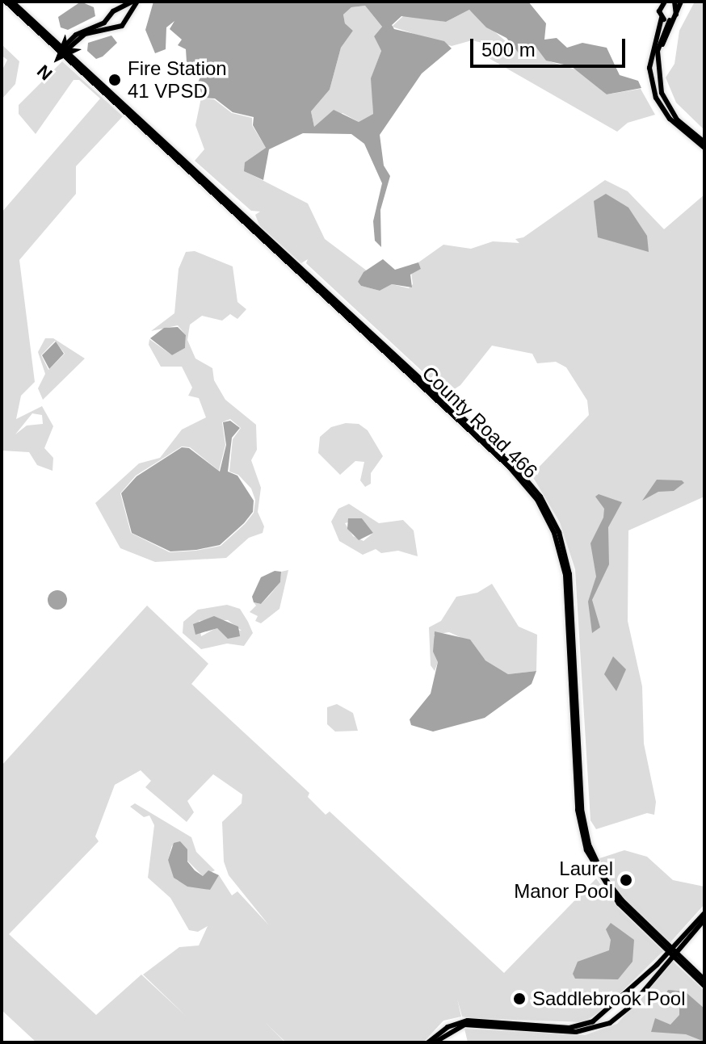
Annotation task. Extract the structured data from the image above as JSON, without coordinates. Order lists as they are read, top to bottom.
{
  "streets": {
    "main road": ["County Road 466"]
  },
  "places": ["Fire Station 41 VPSD", "Laurel Manor Pool", "Saddlebrook Pool"],
  "scale_bar": "500 m",
  "north": "bottom left"
}
